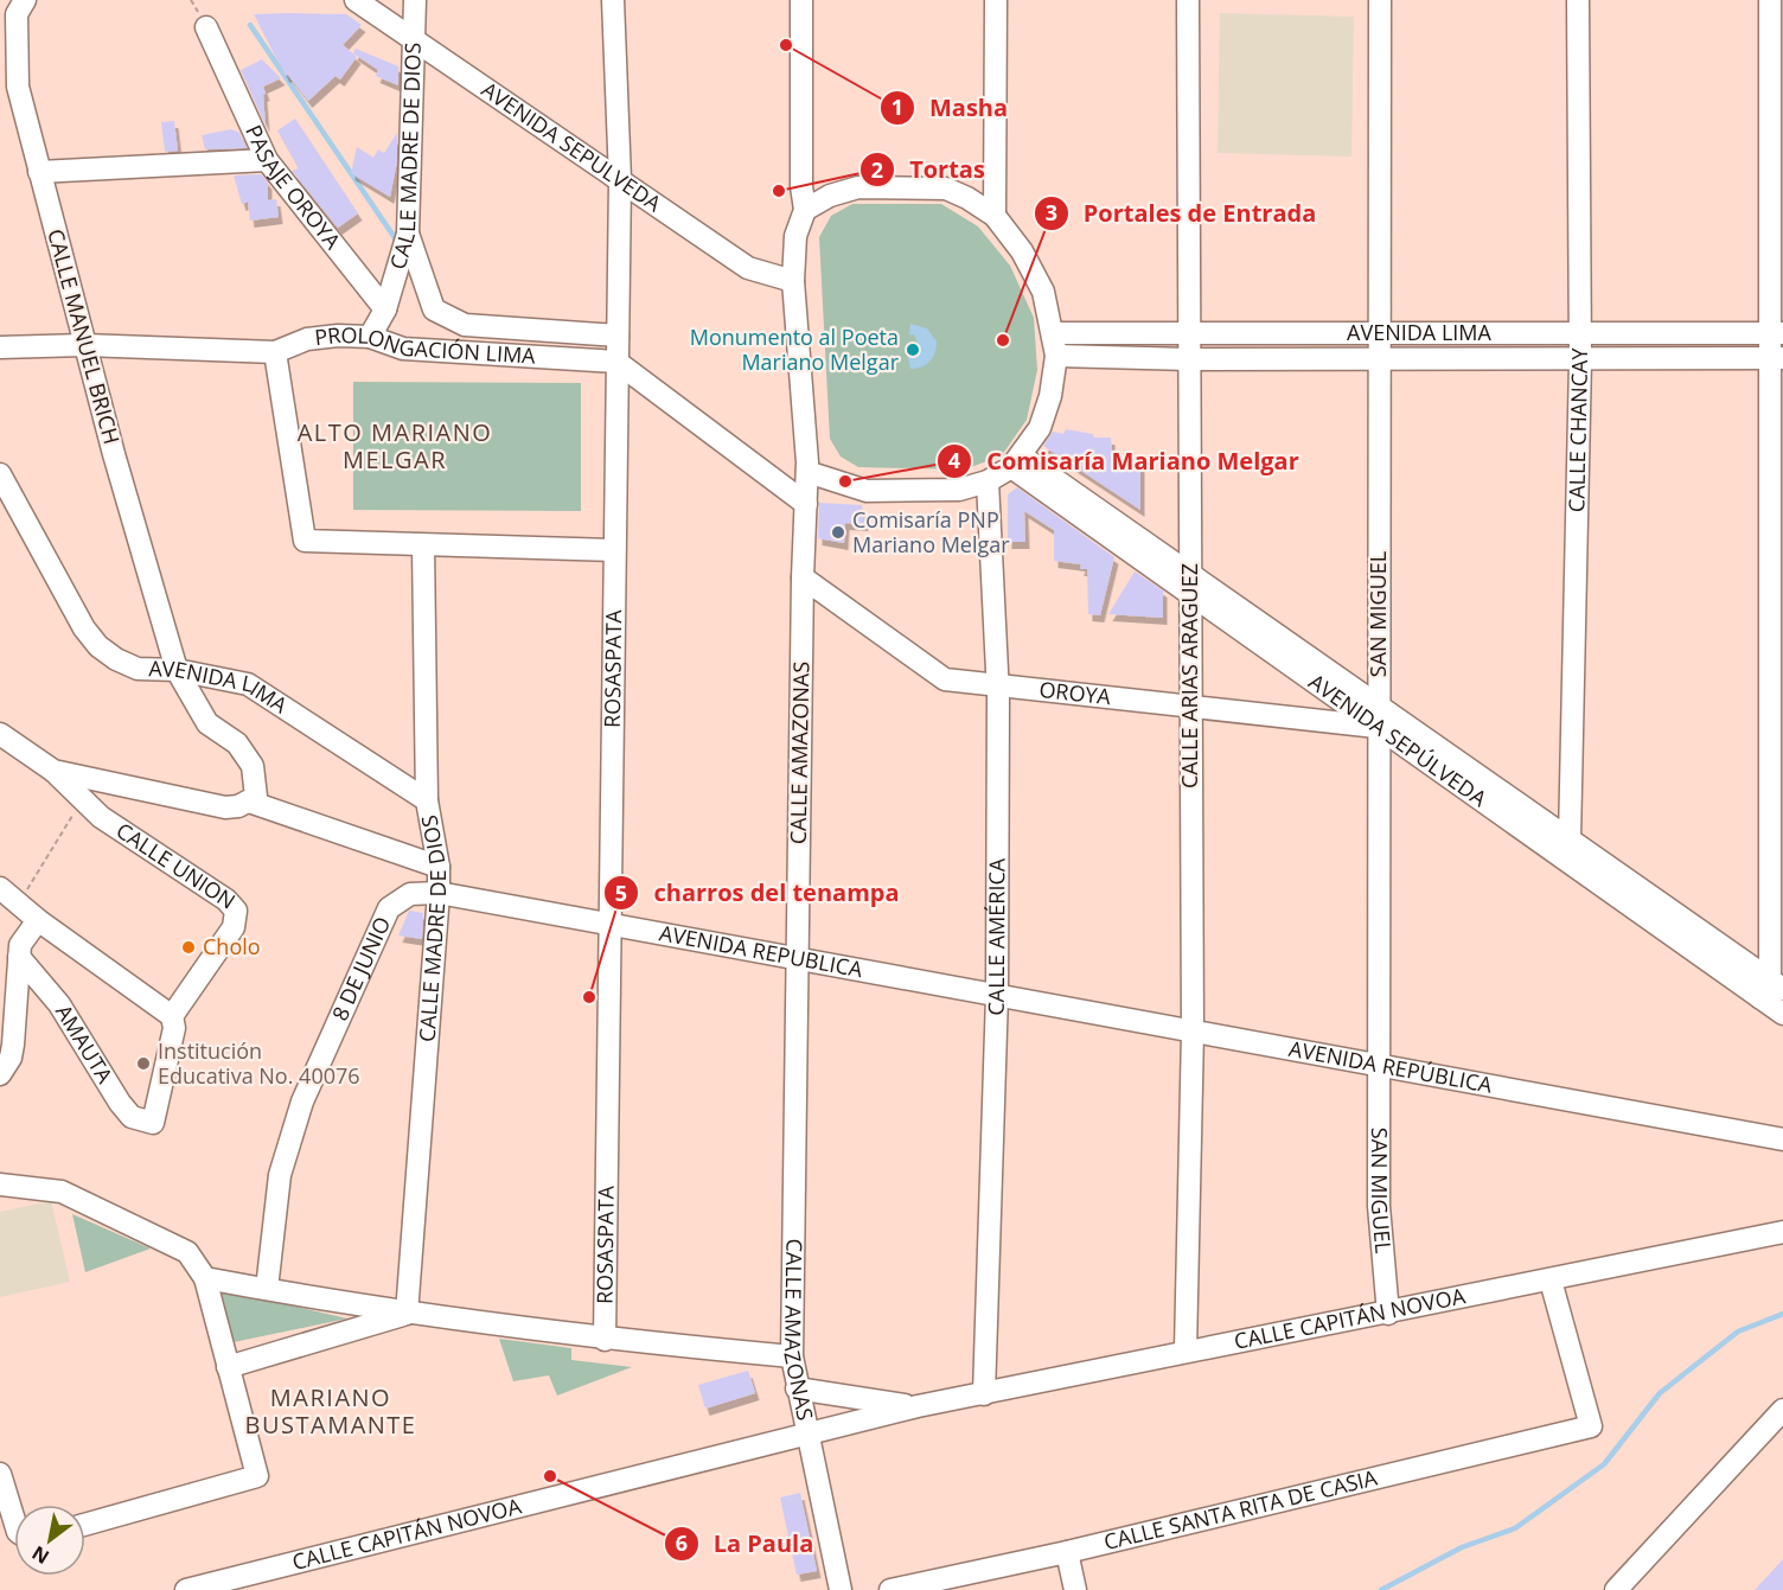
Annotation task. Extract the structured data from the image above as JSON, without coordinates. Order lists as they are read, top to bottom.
{
  "streets": {
    "street": [
      "AVENIDA SEPULVEDA",
      "CALLE MADRE DE DIOS",
      "PASAJE OROYA",
      "AVENIDA LIMA",
      "CALLE MANUEL BRICH",
      "PROLONGACIÓN LIMA",
      "CALLE CHANCAY",
      "SAN MIGUEL",
      "ROSASPATA",
      "CALLE ARIAS ARAGUEZ",
      "OROYA",
      "AVENIDA SEPÚLVEDA",
      "CALLE AMAZONAS",
      "CALLE UNION",
      "CALLE AMÉRICA",
      "AVENIDA REPUBLICA",
      "8 DE JUNIO",
      "AMAUTA",
      "AVENIDA REPÚBLICA",
      "CALLE CAPITÁN NOVOA",
      "CALLE SANTA RITA DE CASIA"
    ]
  },
  "crossings": [
    ["AVENIDA SEPULVEDA", "CALLE MADRE DE DIOS"],
    ["AVENIDA SEPULVEDA", "ROSASPATA"],
    ["AVENIDA SEPULVEDA", "CALLE AMAZONAS"],
    ["CALLE MADRE DE DIOS", "PASAJE OROYA"],
    ["CALLE MADRE DE DIOS", "AVENIDA LIMA"],
    ["CALLE MADRE DE DIOS", "AVENIDA REPUBLICA"],
    ["CALLE MADRE DE DIOS", "8 DE JUNIO"],
    ["AVENIDA LIMA", "CALLE MANUEL BRICH"],
    ["AVENIDA LIMA", "CALLE CHANCAY"],
    ["AVENIDA LIMA", "SAN MIGUEL"],
    ["AVENIDA LIMA", "CALLE ARIAS ARAGUEZ"],
    ["CALLE MANUEL BRICH", "PROLONGACIÓN LIMA"],
    ["PROLONGACIÓN LIMA", "ROSASPATA"],
    ["CALLE CHANCAY", "AVENIDA SEPÚLVEDA"],
    ["SAN MIGUEL", "OROYA"],
    ["SAN MIGUEL", "AVENIDA SEPÚLVEDA"],
    ["SAN MIGUEL", "AVENIDA REPÚBLICA"],
    ["SAN MIGUEL", "CALLE CAPITÁN NOVOA"],
    ["ROSASPATA", "AVENIDA REPUBLICA"],
    ["CALLE ARIAS ARAGUEZ", "OROYA"],
    ["CALLE ARIAS ARAGUEZ", "AVENIDA SEPÚLVEDA"],
    ["CALLE ARIAS ARAGUEZ", "AVENIDA REPÚBLICA"],
    ["CALLE ARIAS ARAGUEZ", "CALLE CAPITÁN NOVOA"],
    ["OROYA", "AVENIDA SEPÚLVEDA"],
    ["OROYA", "CALLE AMAZONAS"],
    ["OROYA", "CALLE AMÉRICA"],
    ["CALLE AMAZONAS", "AVENIDA REPUBLICA"],
    ["CALLE AMAZONAS", "CALLE CAPITÁN NOVOA"],
    ["CALLE UNION", "AMAUTA"],
    ["CALLE AMÉRICA", "AVENIDA REPUBLICA"],
    ["CALLE AMÉRICA", "AVENIDA REPÚBLICA"],
    ["CALLE AMÉRICA", "CALLE CAPITÁN NOVOA"],
    ["AVENIDA REPUBLICA", "8 DE JUNIO"],
    ["AVENIDA REPUBLICA", "AVENIDA REPÚBLICA"],
    ["CALLE CAPITÁN NOVOA", "CALLE SANTA RITA DE CASIA"]
  ],
  "districts": ["ALTO MARIANO MELGAR", "MARIANO BUSTAMANTE"],
  "places": [
    "Masha",
    "Tortas",
    "Portales de Entrada",
    "Monumento al Poeta Mariano Melgar",
    "Comisaría Mariano Melgar",
    "Comisaría PNP Mariano Melgar",
    "Cholo",
    "charros del tenampa",
    "Institución Educativa No. 40076",
    "La Paula"
  ],
  "north": "bottom left"
}
